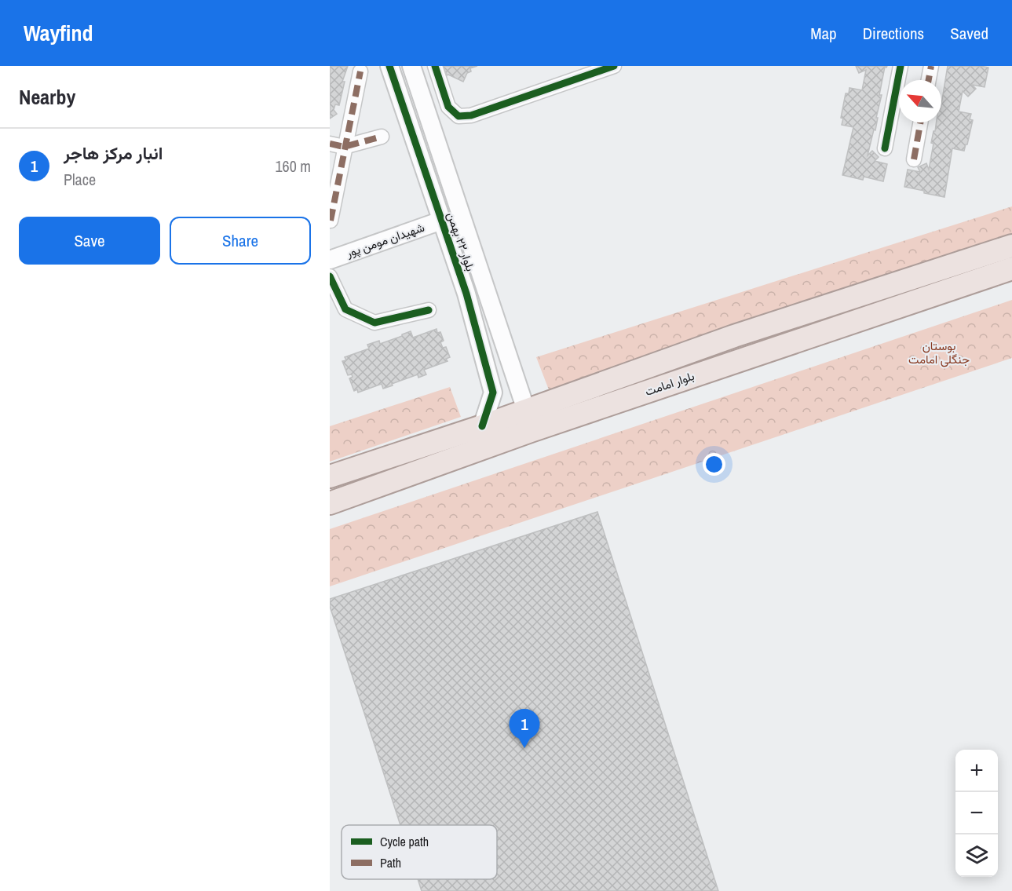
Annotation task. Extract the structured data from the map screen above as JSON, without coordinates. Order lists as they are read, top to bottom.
{
  "streets": {
    "main road": ["بلوار امامت"],
    "street": ["شهیدان مومن پور", "بلوار ۲۲ بهمن"]
  },
  "crossings": [
    ["شهیدان مومن پور", "بلوار ۲۲ بهمن"],
    ["بلوار ۲۲ بهمن", "بلوار امامت"]
  ],
  "parks": ["بوستان جنگلی امامت"],
  "legend": ["Cycle path", "Path"],
  "north": "top left",
  "page": {
    "header": "Wayfind",
    "nav": ["Map", "Directions", "Saved"],
    "heading": "Nearby",
    "list": [
      {
        "mark": "1",
        "name": "انبار مرکز هاجر",
        "note": "Place",
        "value": "160 m"
      }
    ],
    "buttons": ["Save", "Share"],
    "pins": "1",
    "map_buttons": ["+", "−"]
  }
}
